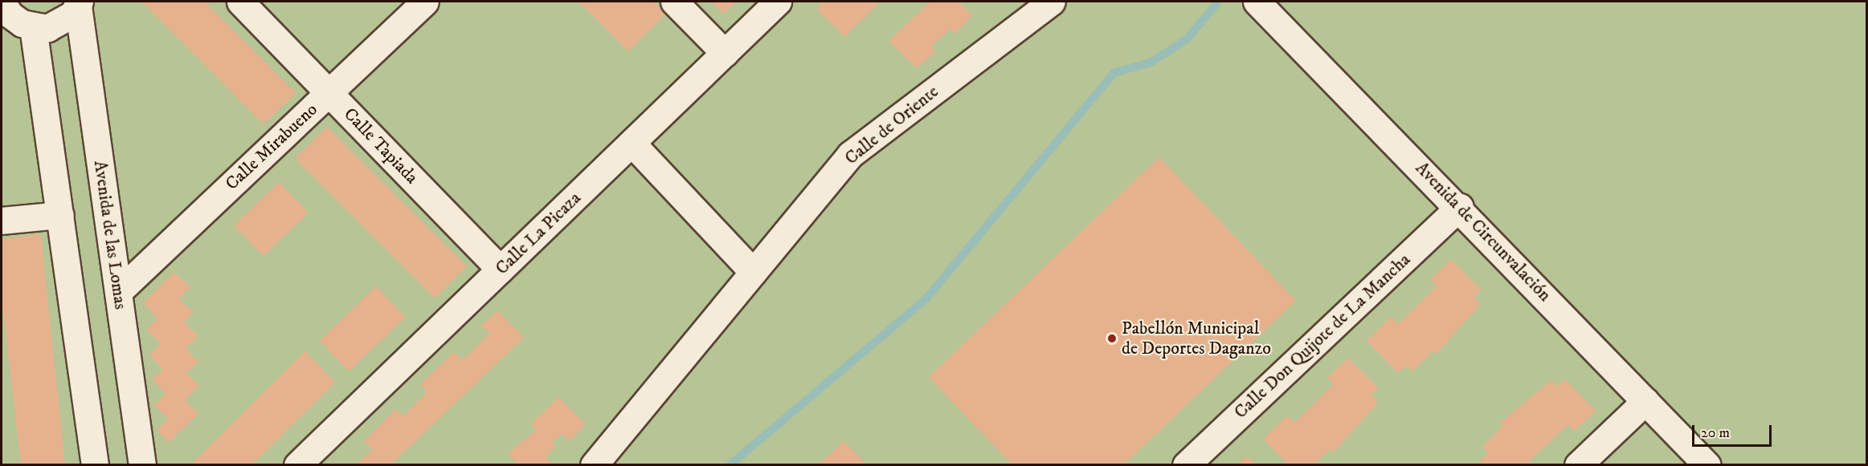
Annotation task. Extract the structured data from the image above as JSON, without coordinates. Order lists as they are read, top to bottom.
{
  "streets": {
    "street": [
      "Calle de Oriente",
      "Calle Tapiada",
      "Calle Mirabueno",
      "Avenida de Circunvalación",
      "Calle La Picaza",
      "Avenida de las Lomas",
      "Calle Don Quijote de La Mancha"
    ]
  },
  "crossings": [
    ["Calle Tapiada", "Calle Mirabueno"],
    ["Calle Tapiada", "Calle La Picaza"],
    ["Calle Mirabueno", "Avenida de las Lomas"],
    ["Avenida de Circunvalación", "Calle Don Quijote de La Mancha"]
  ],
  "places": ["Pabellón Municipal de Deportes Daganzo"],
  "scale_bar": "20 m"
}
